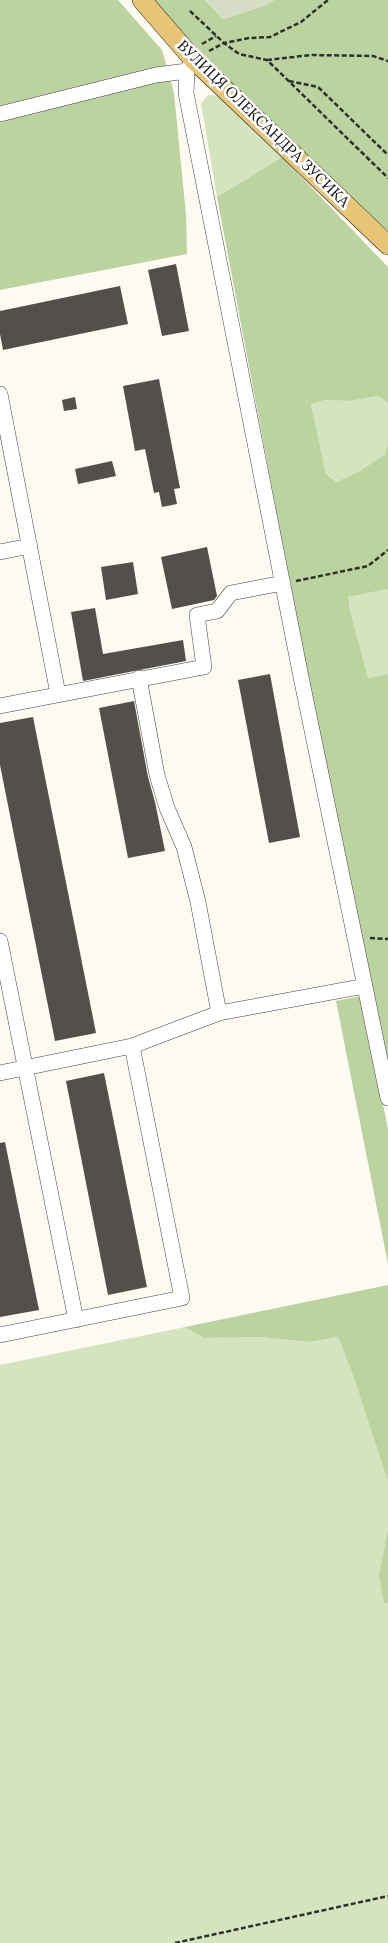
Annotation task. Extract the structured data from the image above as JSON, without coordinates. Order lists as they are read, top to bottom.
{
  "streets": {
    "main road": ["ВУЛИЦЯ ОЛЕКСАНДРА ЗУСИКА"]
  }
}
